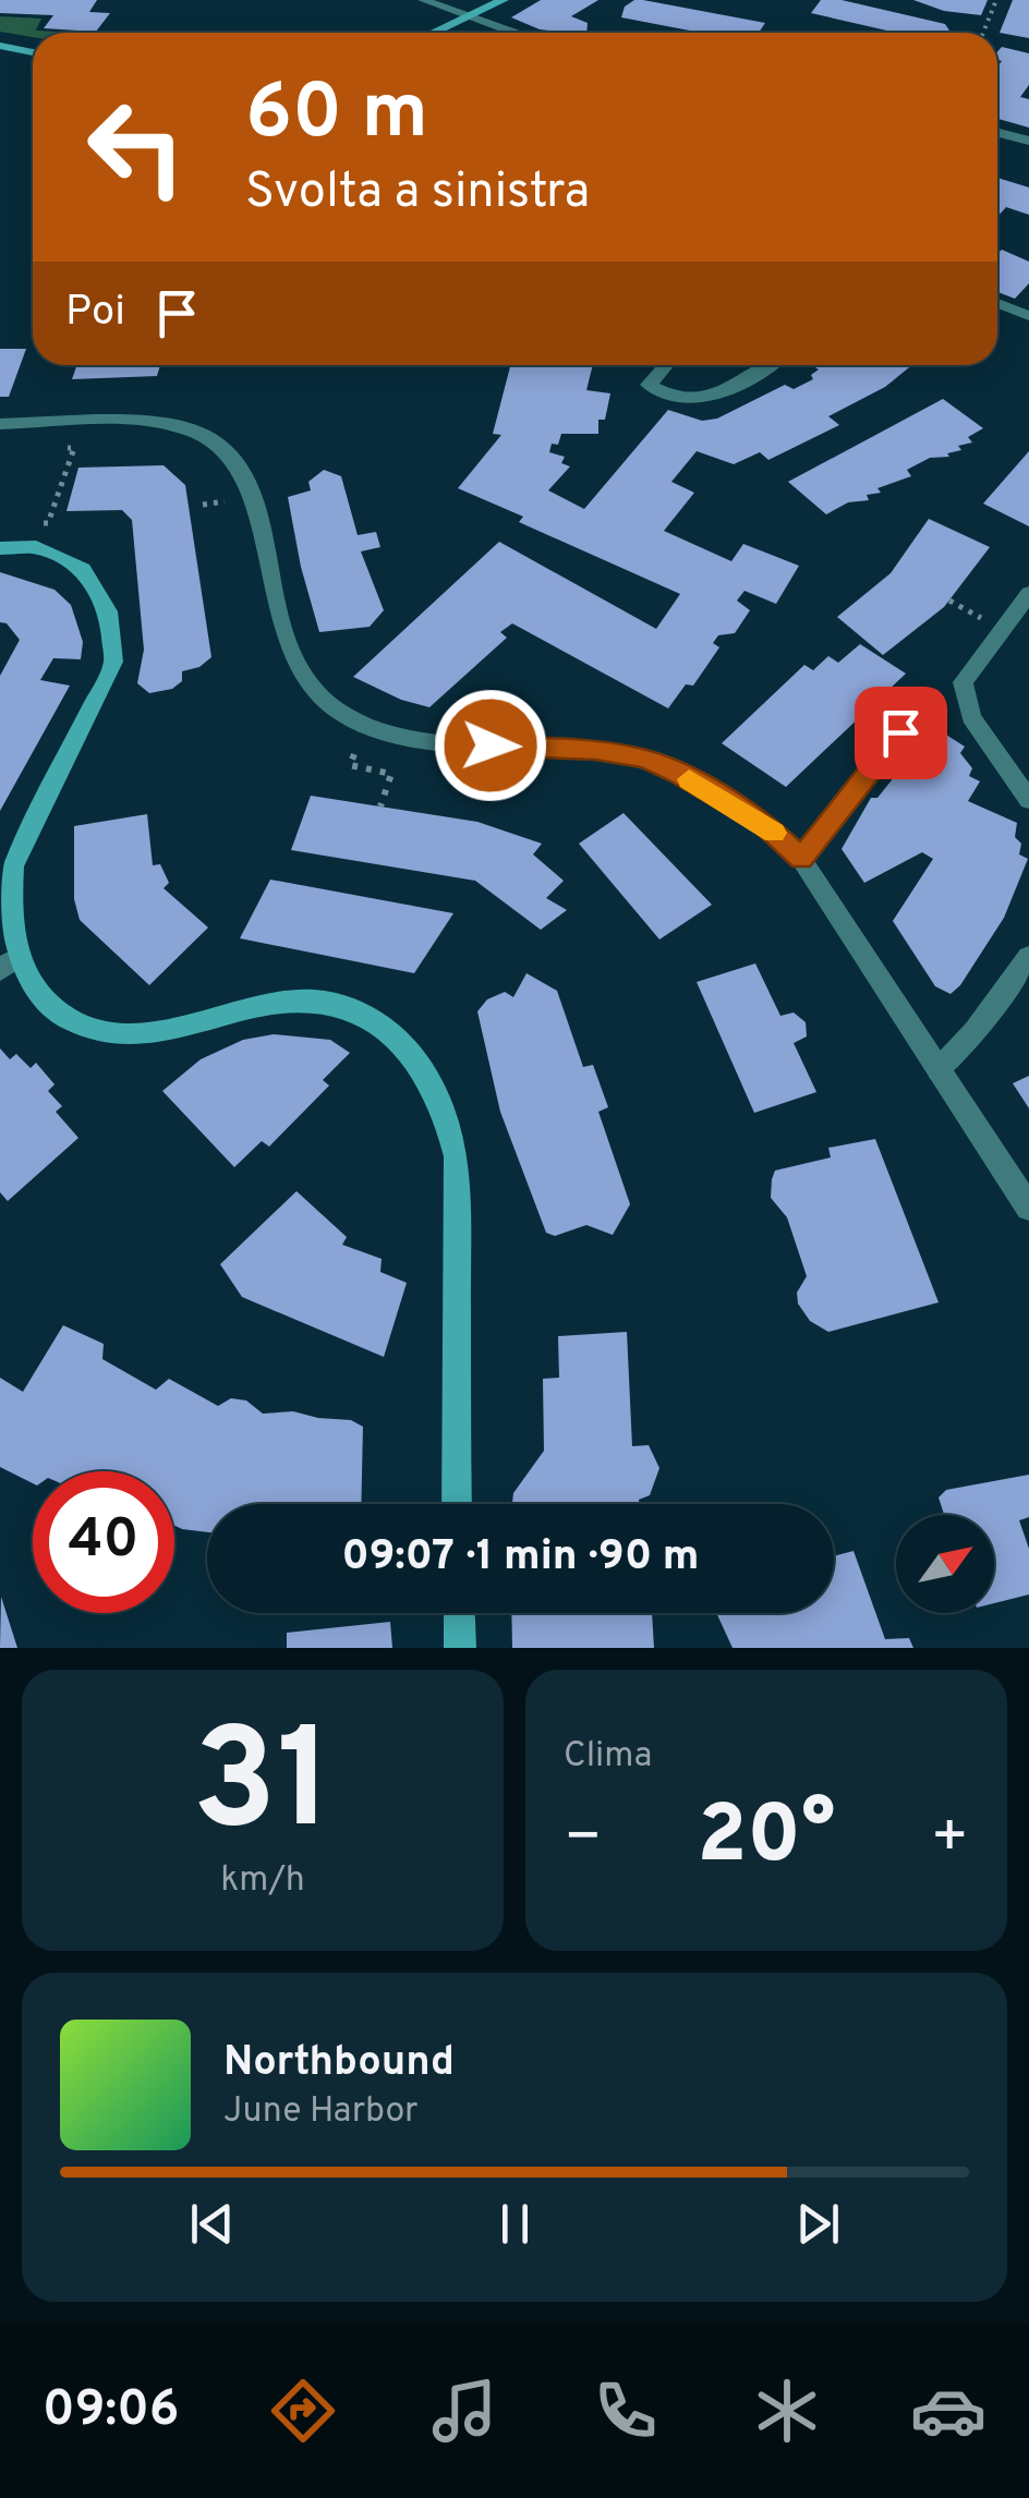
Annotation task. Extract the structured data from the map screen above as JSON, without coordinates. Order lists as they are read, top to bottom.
{
  "north": "top right",
  "page": {
    "turn": ["60 m", "Svolta a sinistra"],
    "then": "Poi",
    "limit": "40",
    "trip": "09:07 · 1 min · 90 m",
    "tile": [
      ["31", "km/h"],
      "Clima"
    ],
    "heat": ["−", "20°", "+"],
    "song": ["Northbound", "June Harbor"],
    "tabs": "09:06"
  }
}
